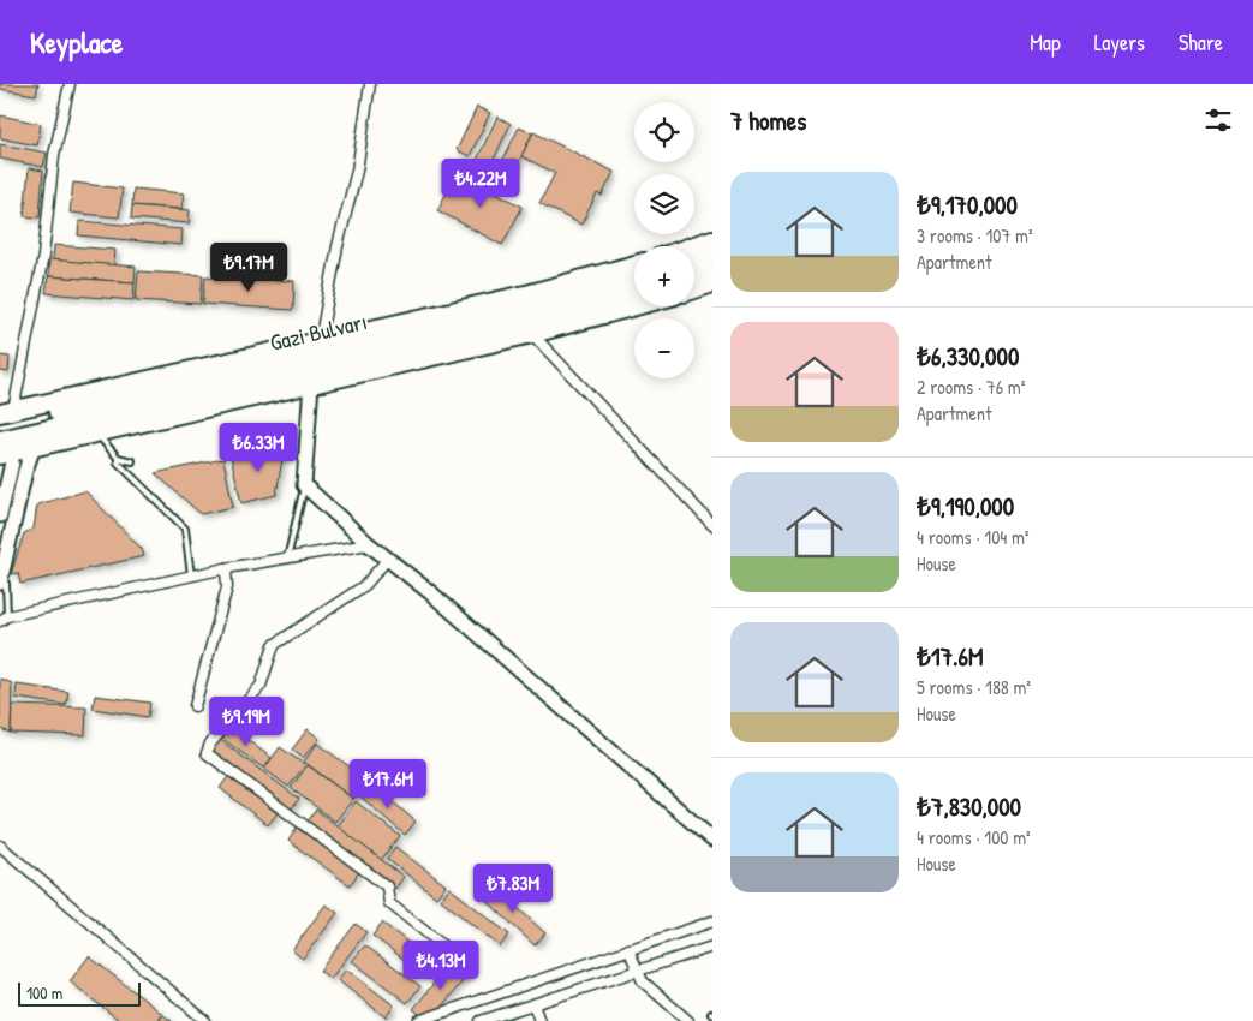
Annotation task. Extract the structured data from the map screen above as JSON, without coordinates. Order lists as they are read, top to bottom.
{
  "streets": {
    "highway": ["Gazi Bulvarı"]
  },
  "scale_bar": "100 m",
  "page": {
    "header": "Keyplace",
    "nav": ["Map", "Layers", "Share"],
    "heading": "7 homes",
    "map_buttons": ["+", "−"],
    "list": [
      {
        "name": "₺9,170,000",
        "note": "3 rooms · 107 m² · Apartment"
      },
      {
        "name": "₺6,330,000",
        "note": "2 rooms · 76 m² · Apartment"
      },
      {
        "name": "₺9,190,000",
        "note": "4 rooms · 104 m² · House"
      },
      {
        "name": "₺17.6M",
        "note": "5 rooms · 188 m² · House"
      },
      {
        "name": "₺7,830,000",
        "note": "4 rooms · 100 m² · House"
      }
    ],
    "price": [
      "₺4.22M",
      "₺9.17M",
      "₺6.33M",
      "₺9.19M",
      "₺17.6M",
      "₺7.83M",
      "₺4.13M"
    ],
    "scale": "100 m"
  }
}
